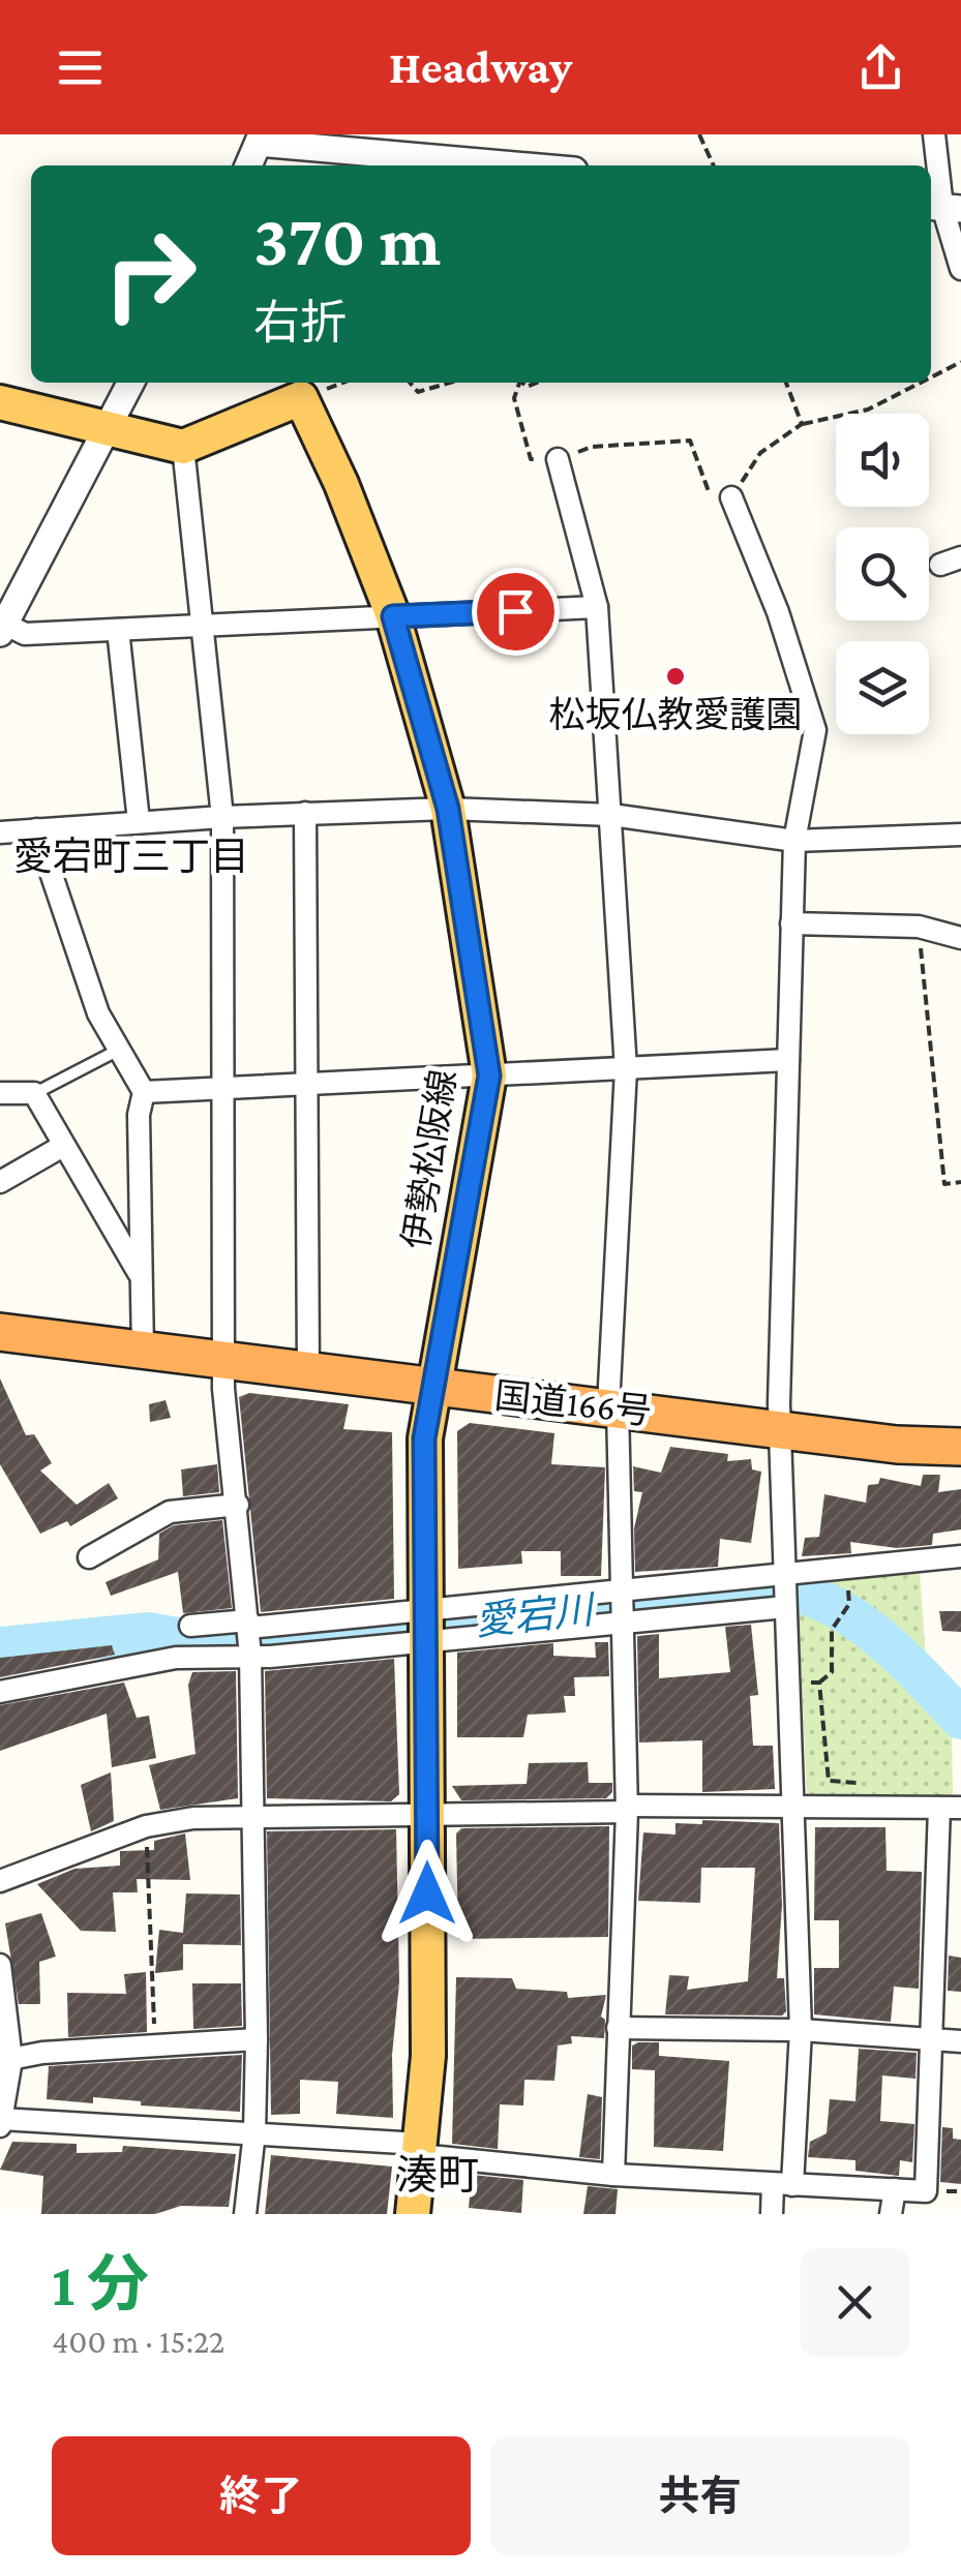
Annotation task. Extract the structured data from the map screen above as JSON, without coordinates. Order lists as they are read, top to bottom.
{
  "streets": {
    "highway": ["国道166号"],
    "main road": ["伊勢松阪線"]
  },
  "crossings": [
    ["伊勢松阪線", "国道166号"]
  ],
  "districts": ["愛宕町三丁目", "湊町"],
  "water": ["愛宕川"],
  "places": ["松坂仏教愛護園"],
  "page": {
    "header": "Headway",
    "turn": ["370 m", "右折"],
    "heading": ["1 分", "400 m · 15:22"],
    "buttons": ["終了", "共有"]
  }
}
